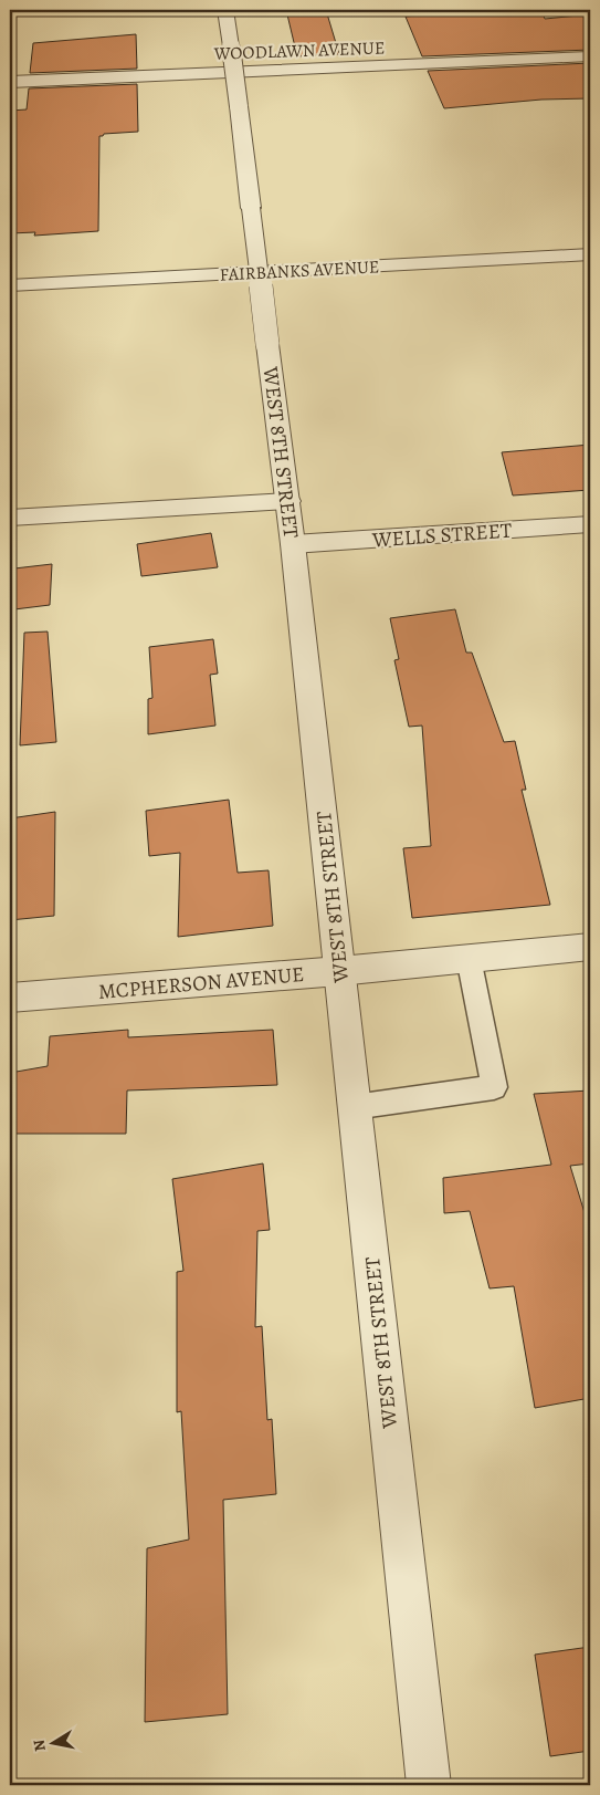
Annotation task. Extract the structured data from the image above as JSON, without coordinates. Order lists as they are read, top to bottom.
{
  "streets": {
    "street": [
      "WOODLAWN AVENUE",
      "FAIRBANKS AVENUE",
      "WEST 8TH STREET",
      "WELLS STREET",
      "MCPHERSON AVENUE"
    ]
  },
  "crossings": [
    ["WEST 8TH STREET", "WELLS STREET"],
    ["WEST 8TH STREET", "MCPHERSON AVENUE"]
  ],
  "north": "left"
}
